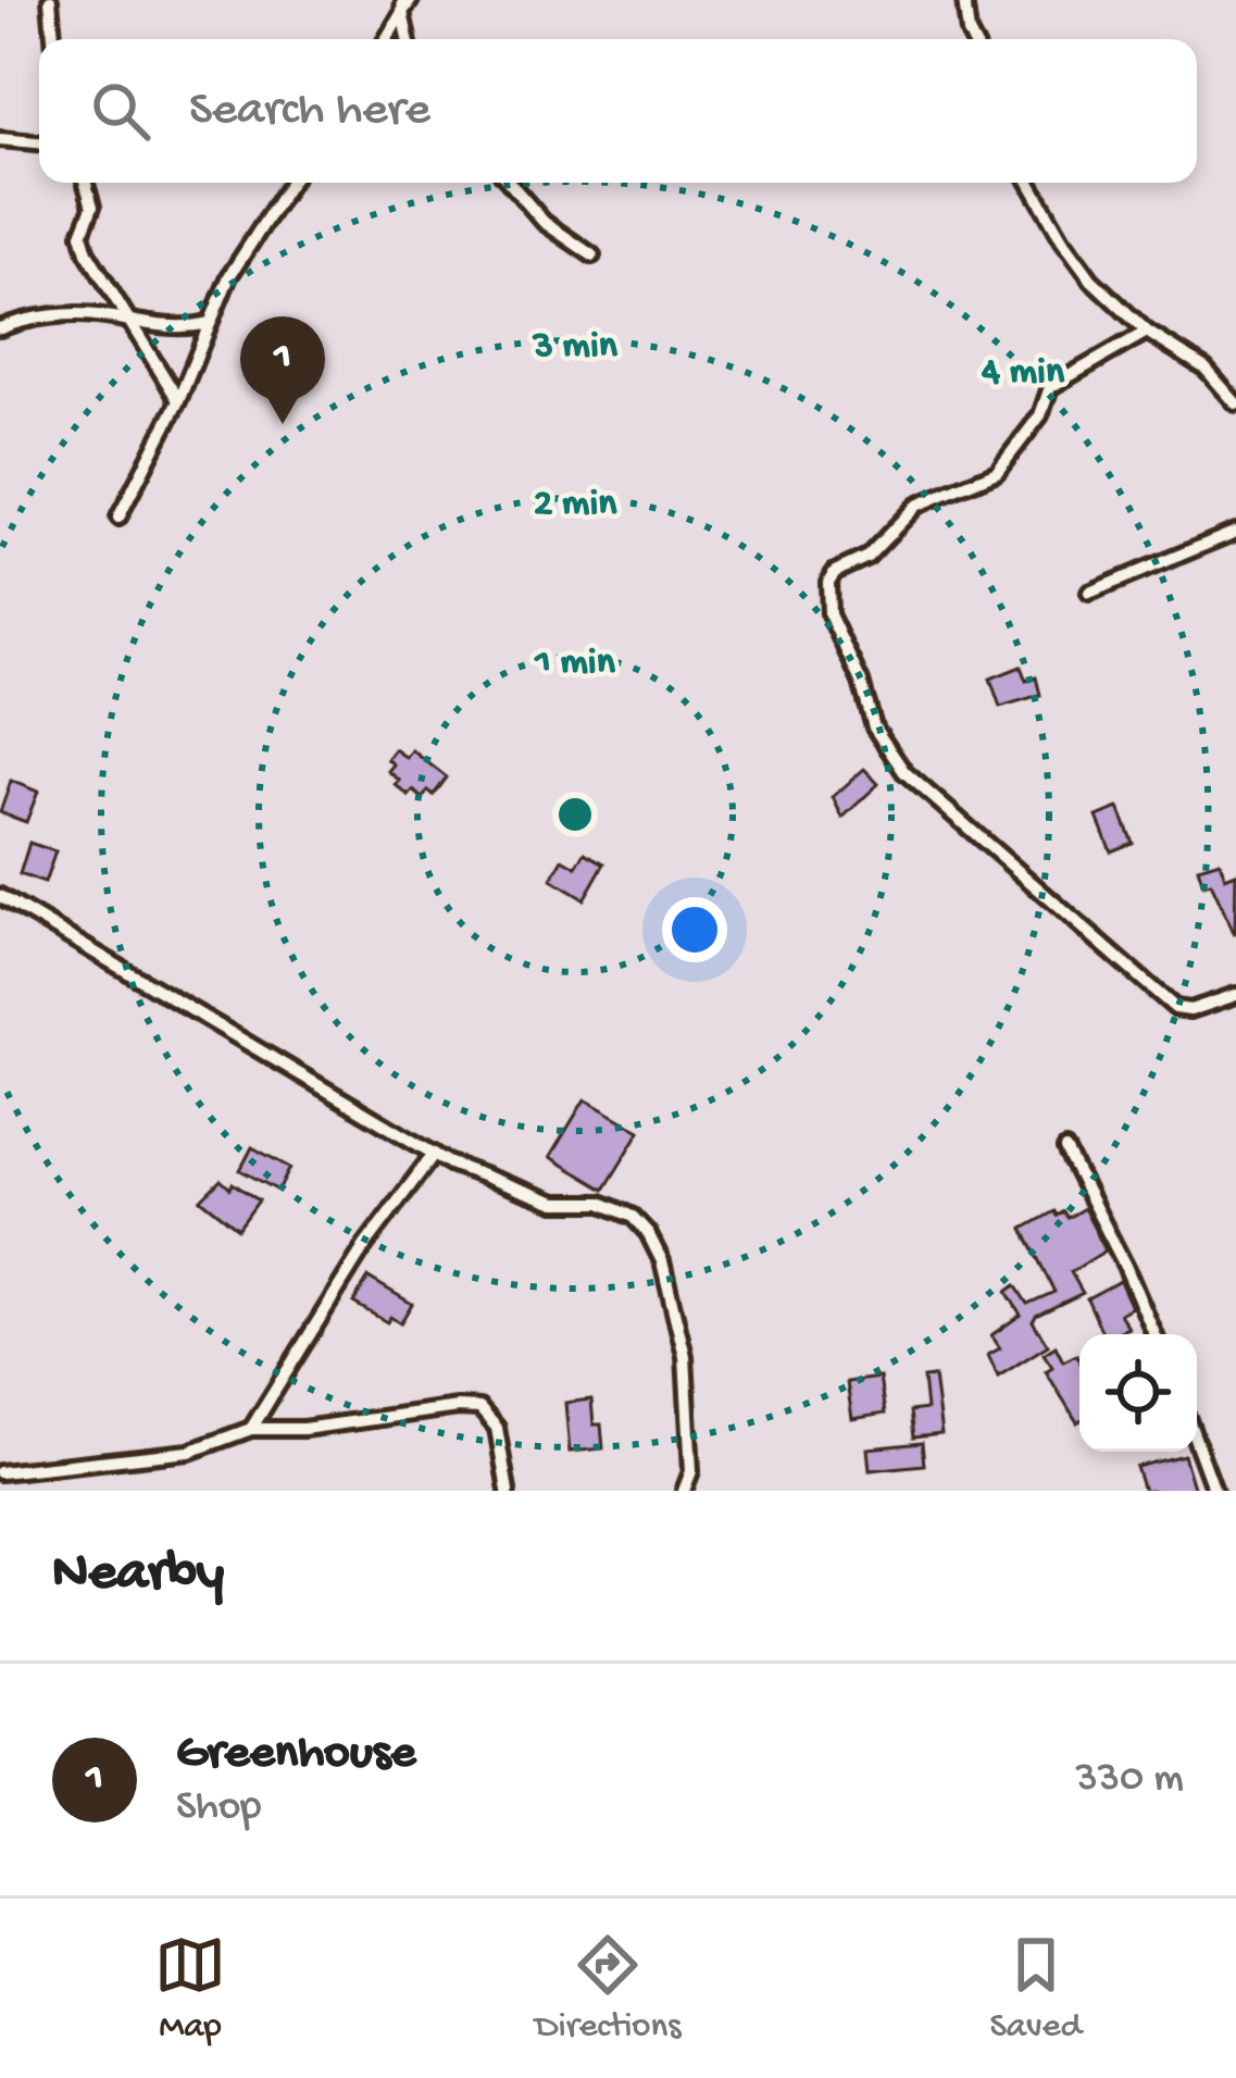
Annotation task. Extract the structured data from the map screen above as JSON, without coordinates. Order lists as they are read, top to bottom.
{
  "page": {
    "search": "Search here",
    "pins": "1",
    "heading": "Nearby",
    "list": [
      {
        "mark": "1",
        "name": "Greenhouse",
        "note": "Shop",
        "value": "330 m"
      }
    ],
    "nav": ["Map", "Directions", "Saved"]
  },
  "rings": [
    "3 min",
    "4 min",
    "2 min",
    "1 min"
  ]
}
